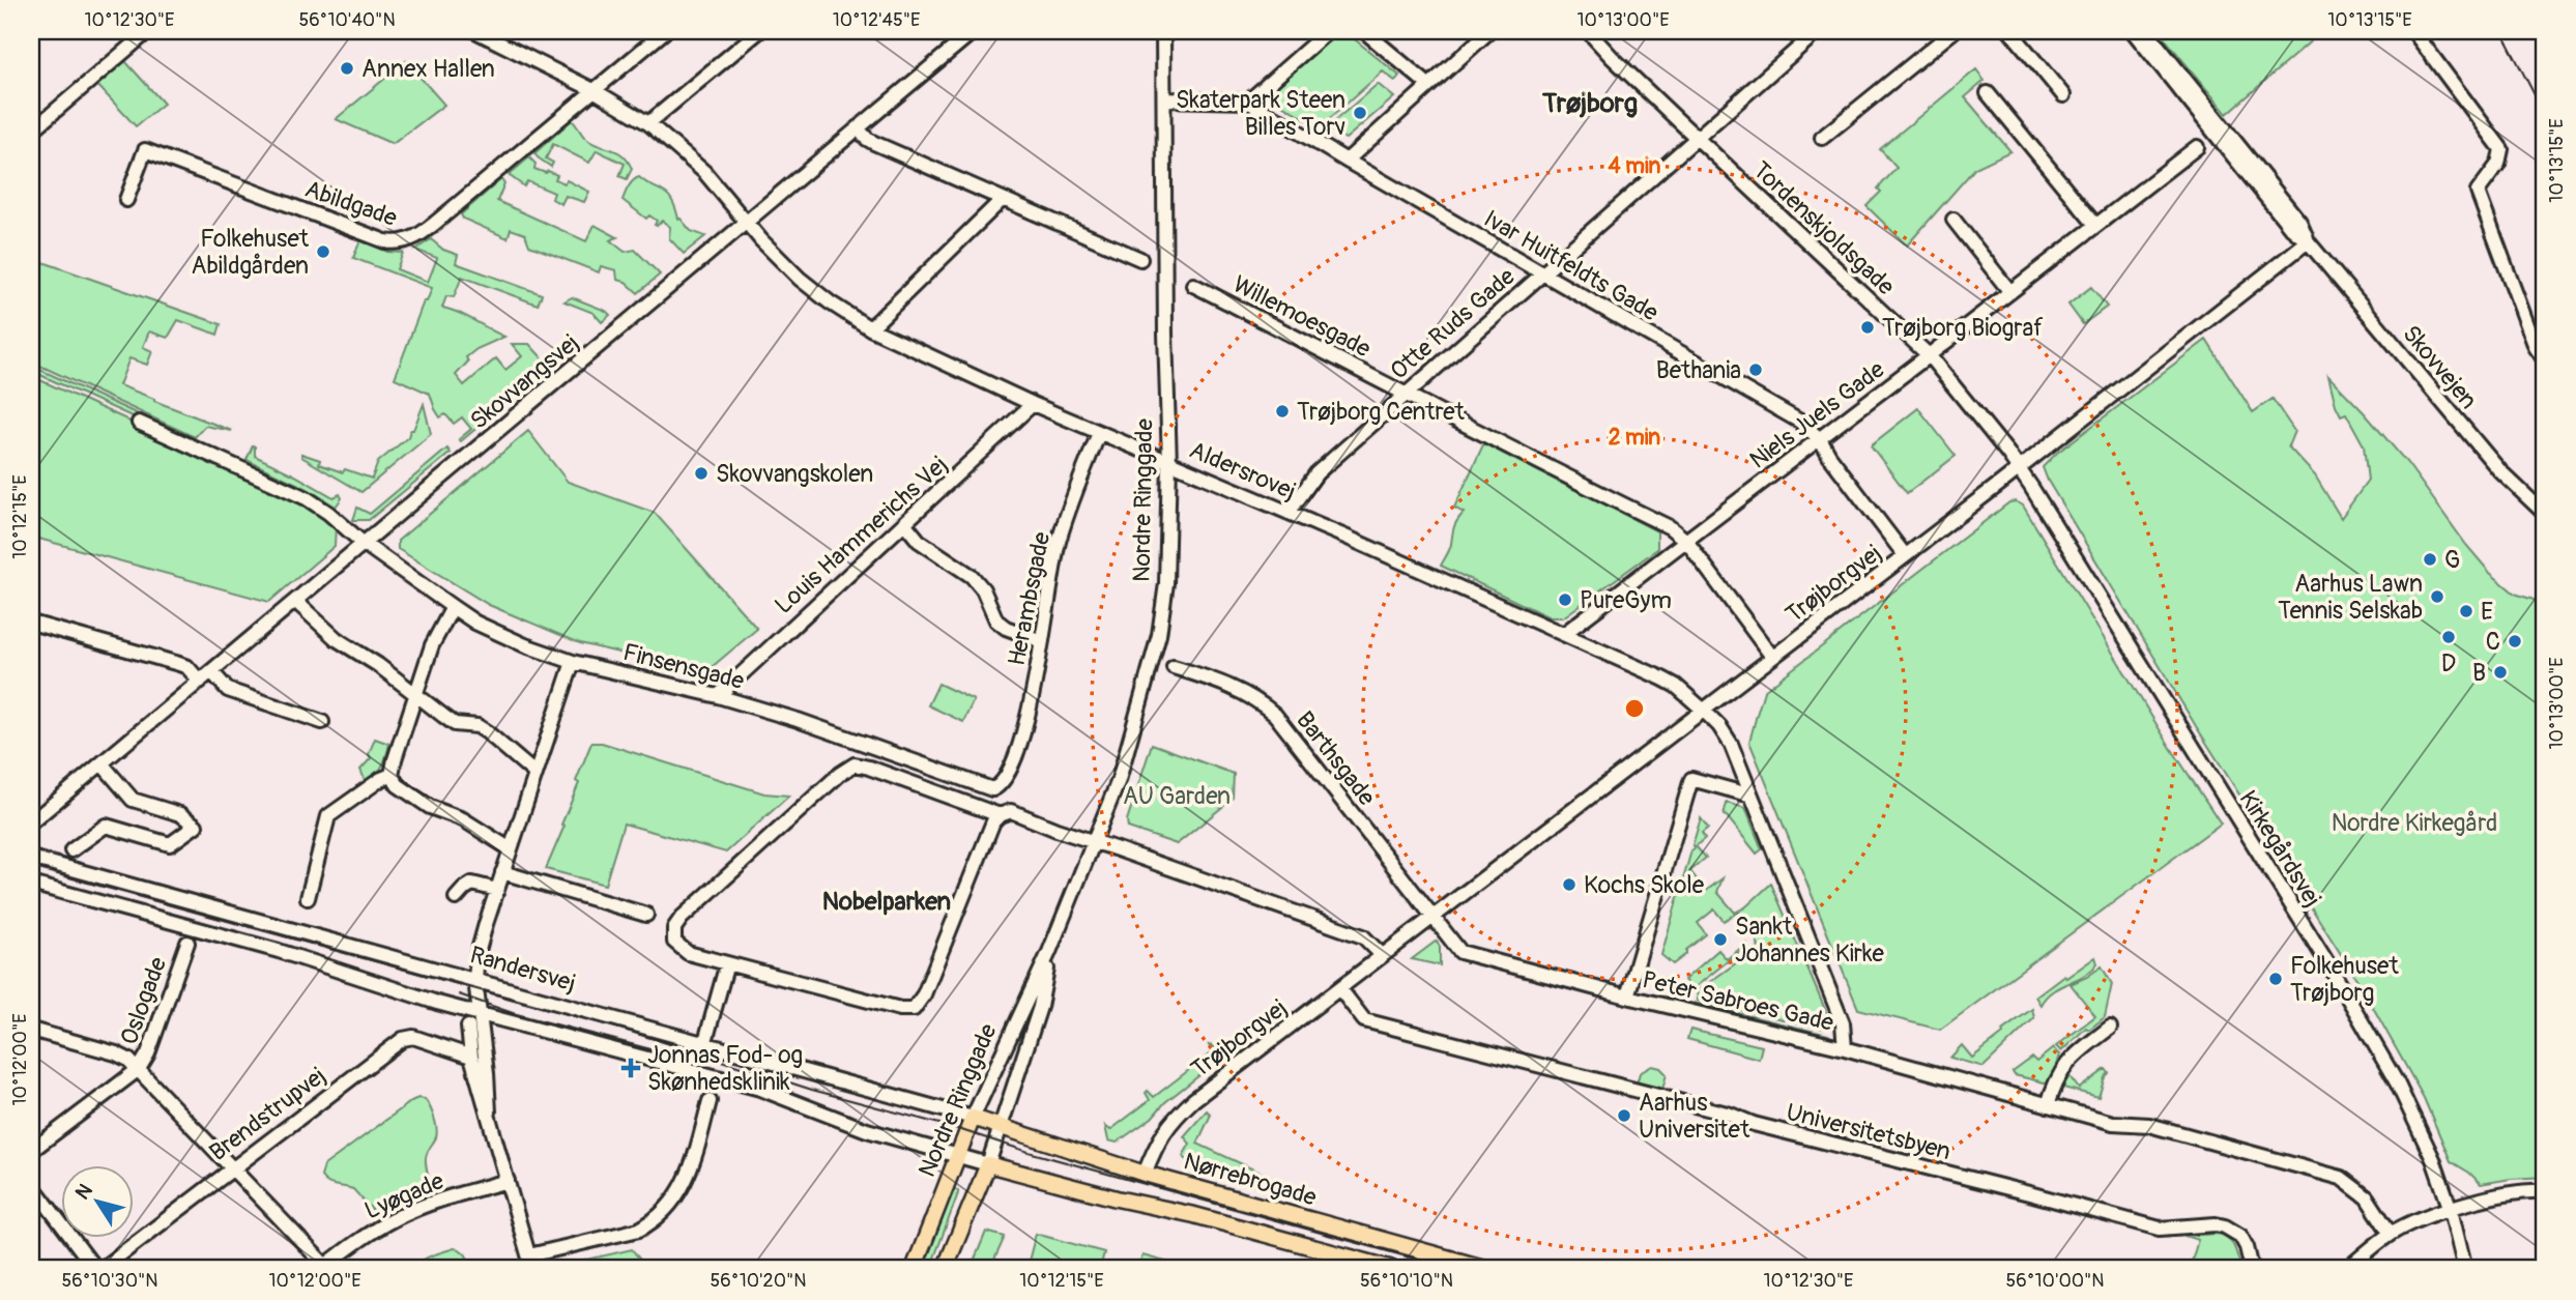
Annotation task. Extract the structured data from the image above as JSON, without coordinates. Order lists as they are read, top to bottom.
{
  "streets": {
    "main road": ["Nordre Ringgade", "Randersvej", "Nørrebrogade"],
    "street": [
      "Abildgade",
      "Tordenskjoldsgade",
      "Ivar Huitfeldts Gade",
      "Willemoesgade",
      "Otte Ruds Gade",
      "Skovvejen",
      "Skovvangsvej",
      "Niels Juels Gade",
      "Aldersrovej",
      "Louis Hammerichs Vej",
      "Trøjborgvej",
      "Herambsgade",
      "Finsensgade",
      "Barthsgade",
      "Kirkegårdsvej",
      "Oslogade",
      "Peter Sabroes Gade",
      "Brendstrupvej",
      "Universitetsbyen",
      "Lyøgade"
    ]
  },
  "crossings": [
    ["Abildgade", "Aldersrovej"],
    ["Tordenskjoldsgade", "Otte Ruds Gade"],
    ["Tordenskjoldsgade", "Niels Juels Gade"],
    ["Tordenskjoldsgade", "Trøjborgvej"],
    ["Tordenskjoldsgade", "Kirkegårdsvej"],
    ["Ivar Huitfeldts Gade", "Otte Ruds Gade"],
    ["Ivar Huitfeldts Gade", "Niels Juels Gade"],
    ["Ivar Huitfeldts Gade", "Nordre Ringgade"],
    ["Ivar Huitfeldts Gade", "Trøjborgvej"],
    ["Willemoesgade", "Otte Ruds Gade"],
    ["Willemoesgade", "Niels Juels Gade"],
    ["Willemoesgade", "Trøjborgvej"],
    ["Otte Ruds Gade", "Aldersrovej"],
    ["Skovvejen", "Trøjborgvej"],
    ["Skovvangsvej", "Aldersrovej"],
    ["Skovvangsvej", "Finsensgade"],
    ["Niels Juels Gade", "Aldersrovej"],
    ["Aldersrovej", "Nordre Ringgade"],
    ["Aldersrovej", "Louis Hammerichs Vej"],
    ["Aldersrovej", "Trøjborgvej"],
    ["Aldersrovej", "Herambsgade"],
    ["Aldersrovej", "Peter Sabroes Gade"],
    ["Nordre Ringgade", "Randersvej"],
    ["Nordre Ringgade", "Nørrebrogade"],
    ["Louis Hammerichs Vej", "Finsensgade"],
    ["Trøjborgvej", "Barthsgade"],
    ["Trøjborgvej", "Kirkegårdsvej"],
    ["Trøjborgvej", "Peter Sabroes Gade"],
    ["Trøjborgvej", "Universitetsbyen"],
    ["Trøjborgvej", "Nørrebrogade"],
    ["Herambsgade", "Finsensgade"],
    ["Barthsgade", "Peter Sabroes Gade"],
    ["Randersvej", "Nørrebrogade"]
  ],
  "districts": ["Trøjborg", "Nobelparken"],
  "parks": ["AU Garden", "Nordre Kirkegård"],
  "places": {
    "other": [
      "Annex Hallen",
      "Skaterpark Steen Billes Torv",
      "Folkehuset Abildgården",
      "Trøjborg Biograf",
      "Bethania",
      "Trøjborg Centret",
      "Skovvangskolen",
      "G",
      "Aarhus Lawn Tennis Selskab",
      "PureGym",
      "E",
      "D",
      "C",
      "B",
      "Kochs Skole",
      "Sankt Johannes Kirke",
      "Folkehuset Trøjborg",
      "Aarhus Universitet"
    ],
    "health": ["Jonnas Fod- og Skønhedsklinik"]
  },
  "north": "top left",
  "coordinates": [
    "10°12'30\"E",
    "56°10'40\"N",
    "10°12'45\"E",
    "10°13'00\"E",
    "10°13'15\"E",
    "10°12'15\"E",
    "10°12'00\"E",
    "56°10'30\"N",
    "56°10'20\"N",
    "56°10'10\"N",
    "56°10'00\"N"
  ],
  "rings": ["4 min", "2 min"]
}
